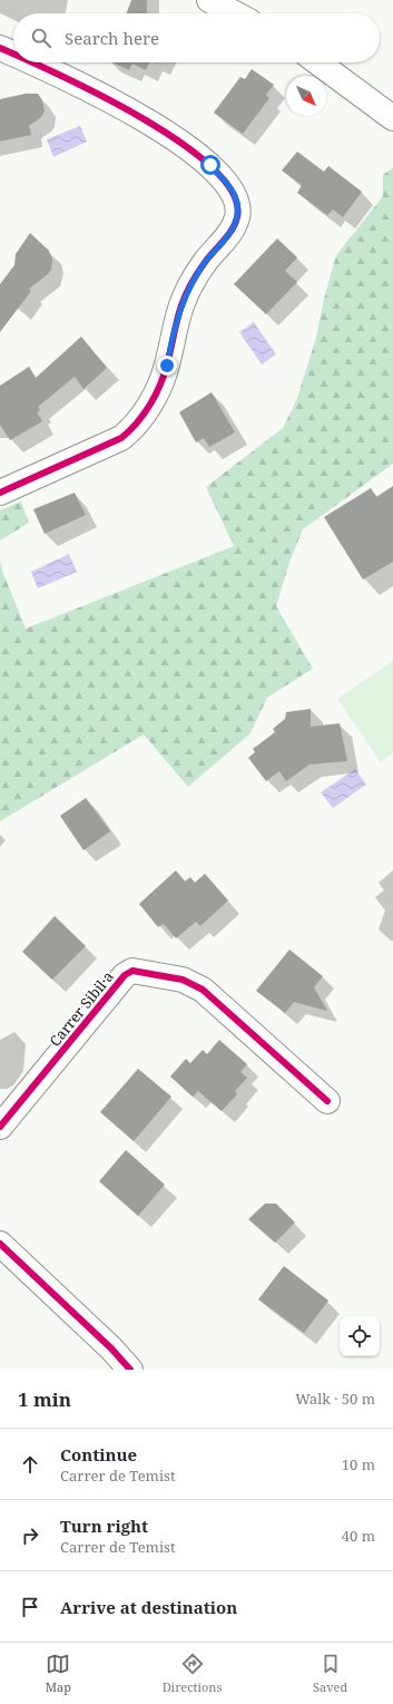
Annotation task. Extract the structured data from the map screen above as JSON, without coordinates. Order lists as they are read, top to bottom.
{
  "streets": {
    "street": ["Carrer Sibil·a"]
  },
  "north": "bottom right",
  "page": {
    "search": "Search here",
    "heading": ["1 min", "Walk · 50 m"],
    "list": [
      ["Continue", "Carrer de Temist", "10 m"],
      ["Turn right", "Carrer de Temist", "40 m"],
      "Arrive at destination"
    ],
    "nav": ["Map", "Directions", "Saved"]
  }
}
